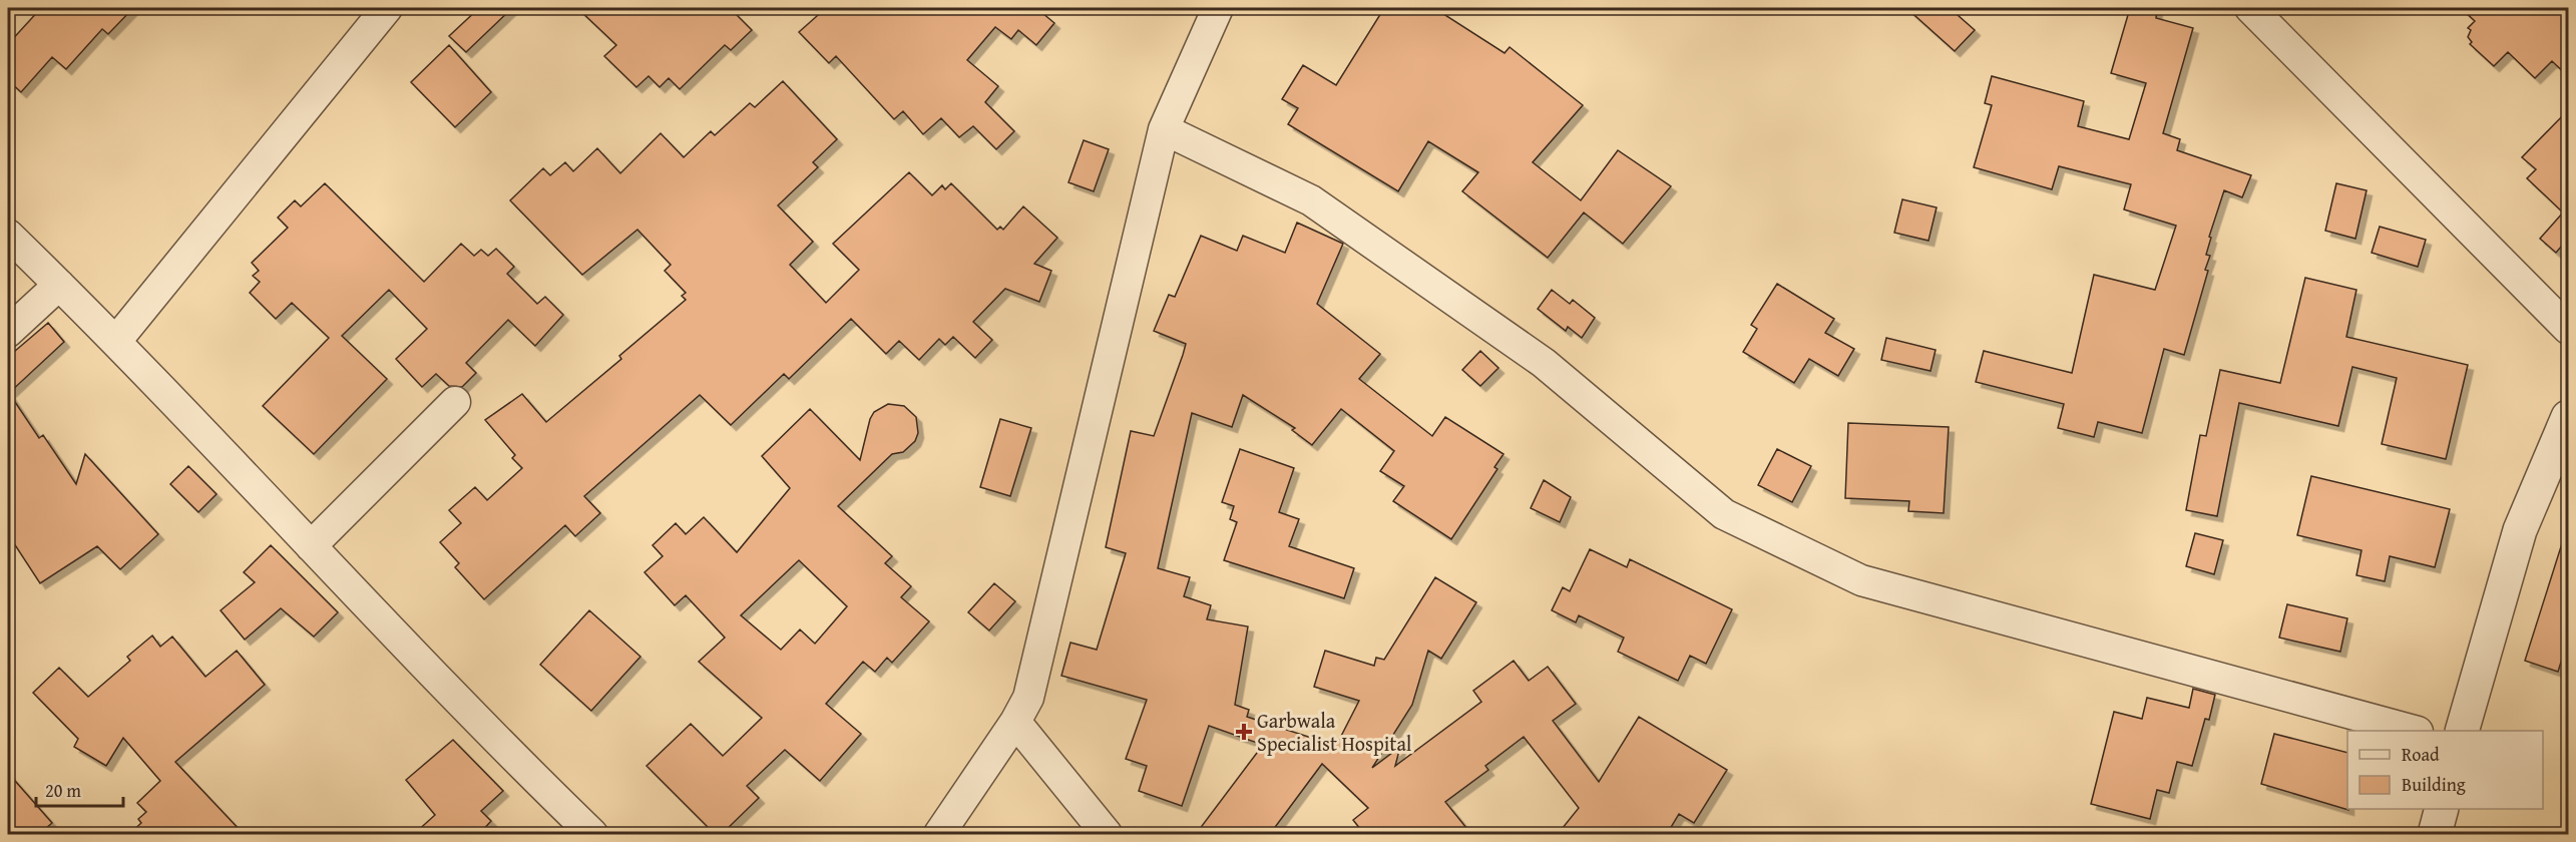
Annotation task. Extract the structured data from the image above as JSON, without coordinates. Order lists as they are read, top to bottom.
{
  "places": {
    "health": ["Garbwala Specialist Hospital"]
  },
  "legend": ["Road", "Building"],
  "scale_bar": "20 m"
}
